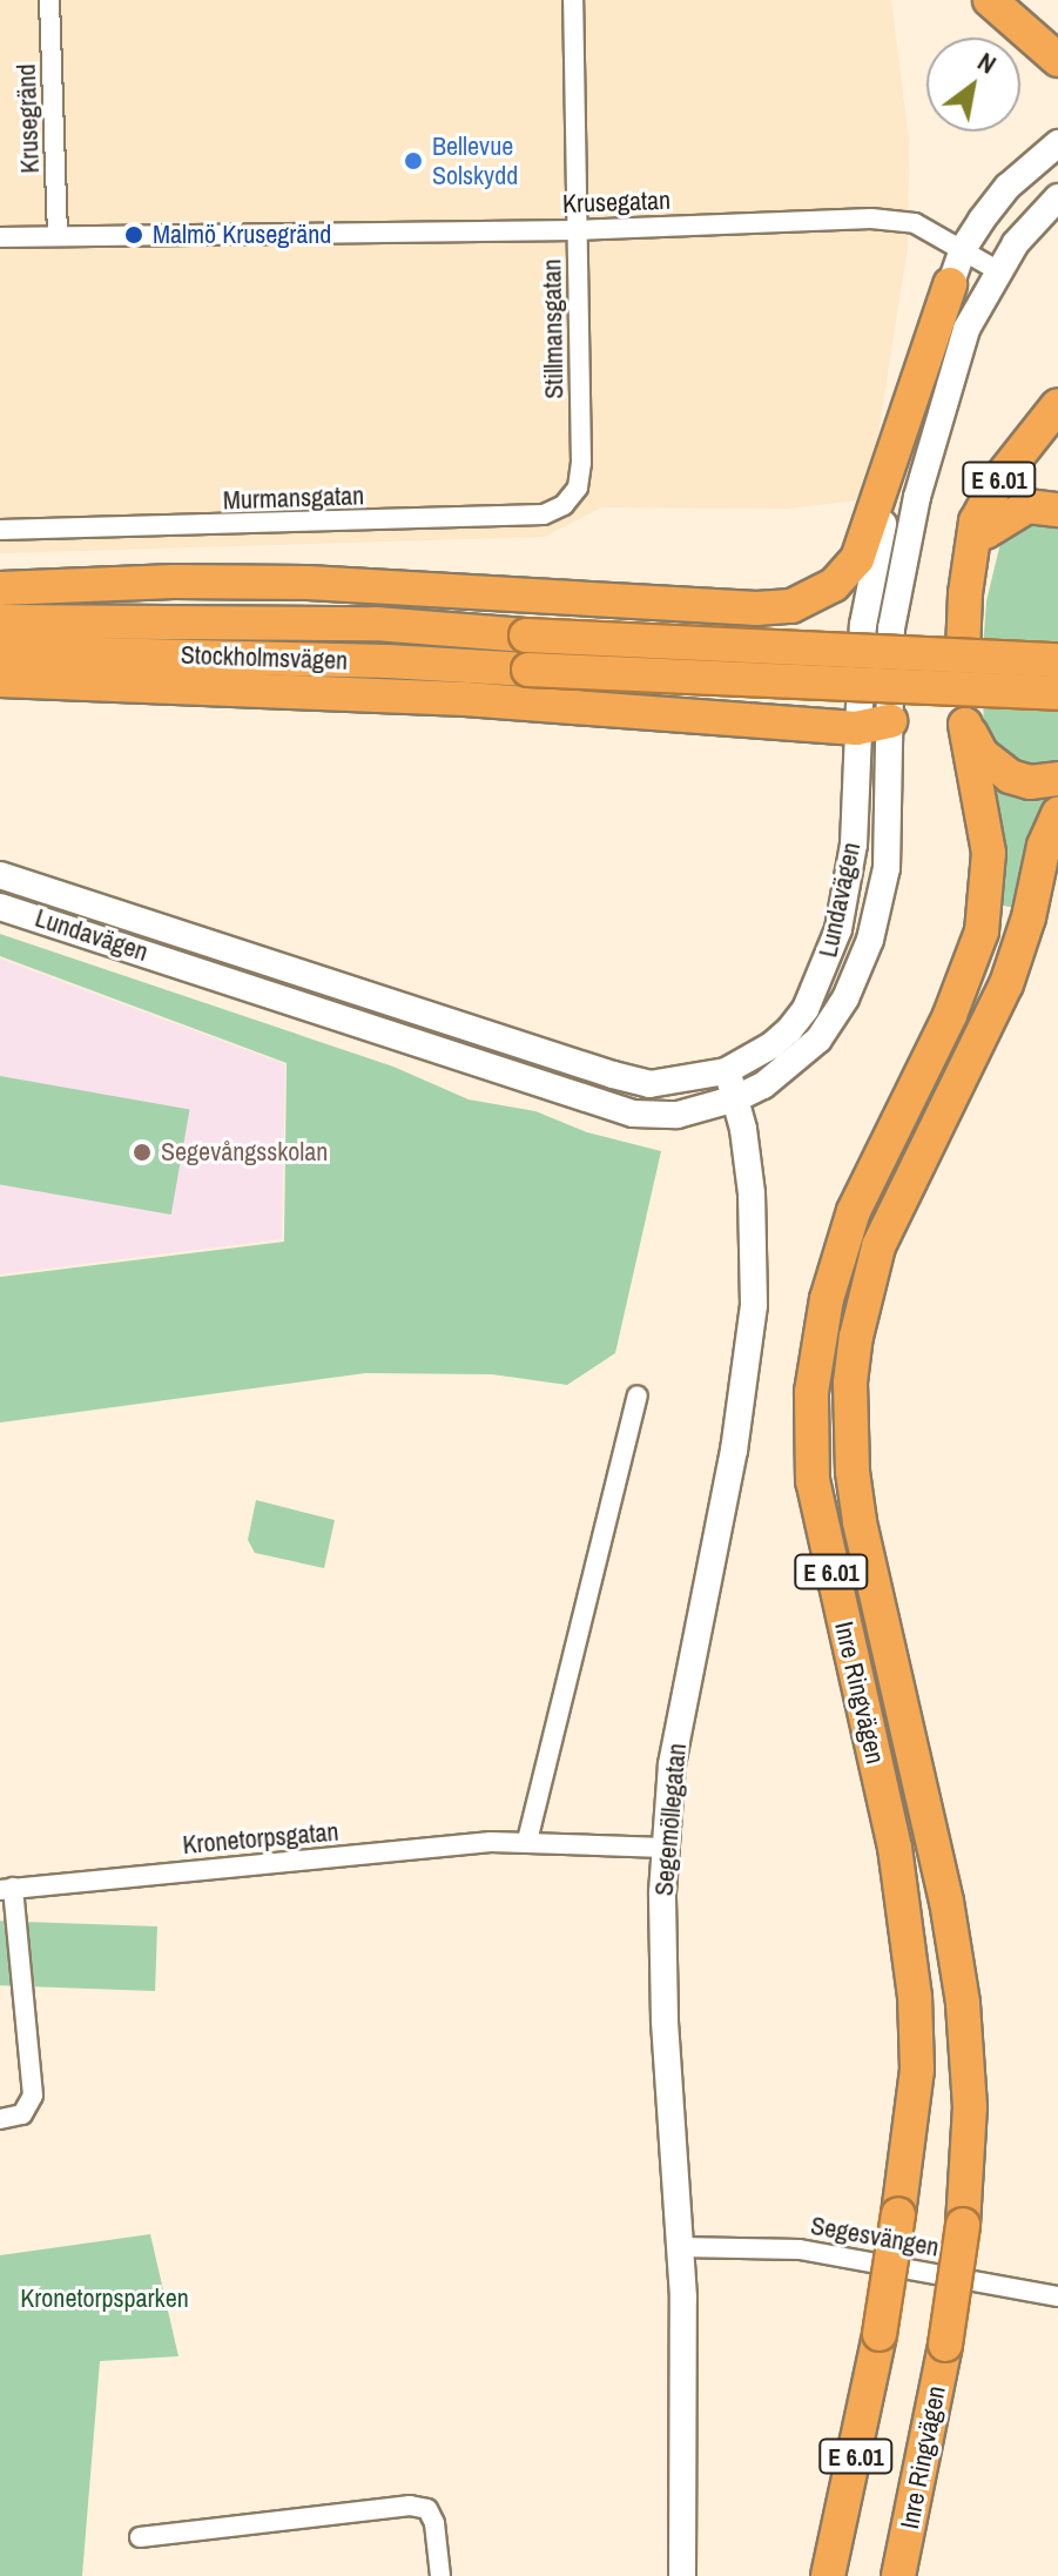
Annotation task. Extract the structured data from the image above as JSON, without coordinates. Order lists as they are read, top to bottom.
{
  "streets": {
    "highway": ["E 6.01", "Stockholmsvägen", "Inre Ringvägen"],
    "main road": ["Lundavägen", "Segemöllegatan"],
    "street": [
      "Krusegränd",
      "Krusegatan",
      "Stillmansgatan",
      "Murmansgatan",
      "Kronetorpsgatan",
      "Segesvängen"
    ]
  },
  "crossings": [
    ["Krusegränd", "Krusegatan"],
    ["Krusegatan", "Stillmansgatan"],
    ["Krusegatan", "Lundavägen"],
    ["Stillmansgatan", "Murmansgatan"],
    ["E 6.01", "Inre Ringvägen"],
    ["Lundavägen", "Segemöllegatan"],
    ["Segemöllegatan", "Kronetorpsgatan"],
    ["Segemöllegatan", "Segesvängen"]
  ],
  "parks": ["Kronetorpsparken"],
  "places": ["Bellevue Solskydd", "Malmö Krusegränd", "Segevångsskolan"],
  "north": "top right"
}
